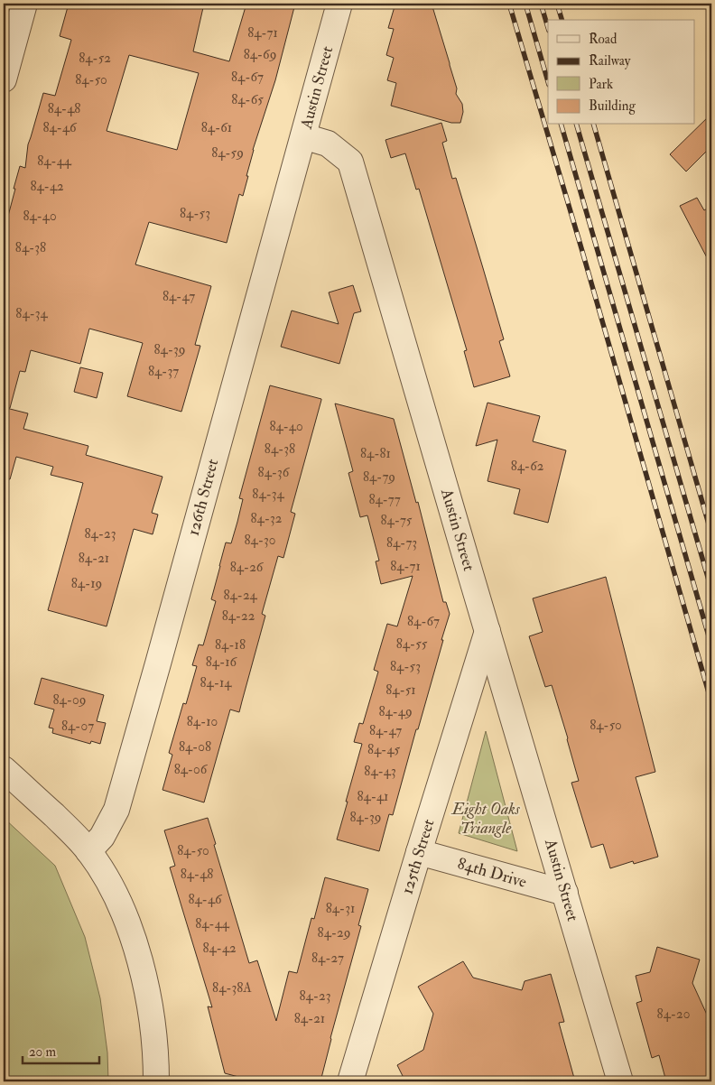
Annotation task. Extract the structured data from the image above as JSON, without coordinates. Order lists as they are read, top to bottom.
{
  "streets": {
    "street": [
      "Austin Street",
      "126th Street",
      "125th Street",
      "84th Drive"
    ]
  },
  "crossings": [
    ["Austin Street", "126th Street"],
    ["Austin Street", "125th Street"],
    ["Austin Street", "84th Drive"],
    ["125th Street", "84th Drive"]
  ],
  "parks": ["Eight Oaks Triangle"],
  "house_numbers": [
    "84-71",
    "84-69",
    "84-52",
    "84-67",
    "84-50",
    "84-65",
    "84-48",
    "84-46",
    "84-61",
    "84-59",
    "84-44",
    "84-42",
    "84-53",
    "84-40",
    "84-38",
    "84-47",
    "84-34",
    "84-39",
    "84-37",
    "84-40",
    "84-38",
    "84-81",
    "84-62",
    "84-36",
    "84-79",
    "84-34",
    "84-77",
    "84-32",
    "84-75",
    "84-23",
    "84-30",
    "84-73",
    "84-21",
    "84-71",
    "84-26",
    "84-19",
    "84-24",
    "84-22",
    "84-67",
    "84-55",
    "84-18",
    "84-16",
    "84-53",
    "84-14",
    "84-51",
    "84-09",
    "84-49",
    "84-10",
    "84-50",
    "84-07",
    "84-47",
    "84-08",
    "84-45",
    "84-06",
    "84-43",
    "84-41",
    "84-39",
    "84-50",
    "84-48",
    "84-46",
    "84-31",
    "84-44",
    "84-29",
    "84-42",
    "84-27",
    "84-38A",
    "84-23",
    "84-20",
    "84-21"
  ],
  "legend": [
    "Road",
    "Railway",
    "Park",
    "Building"
  ],
  "scale_bar": "20 m"
}
